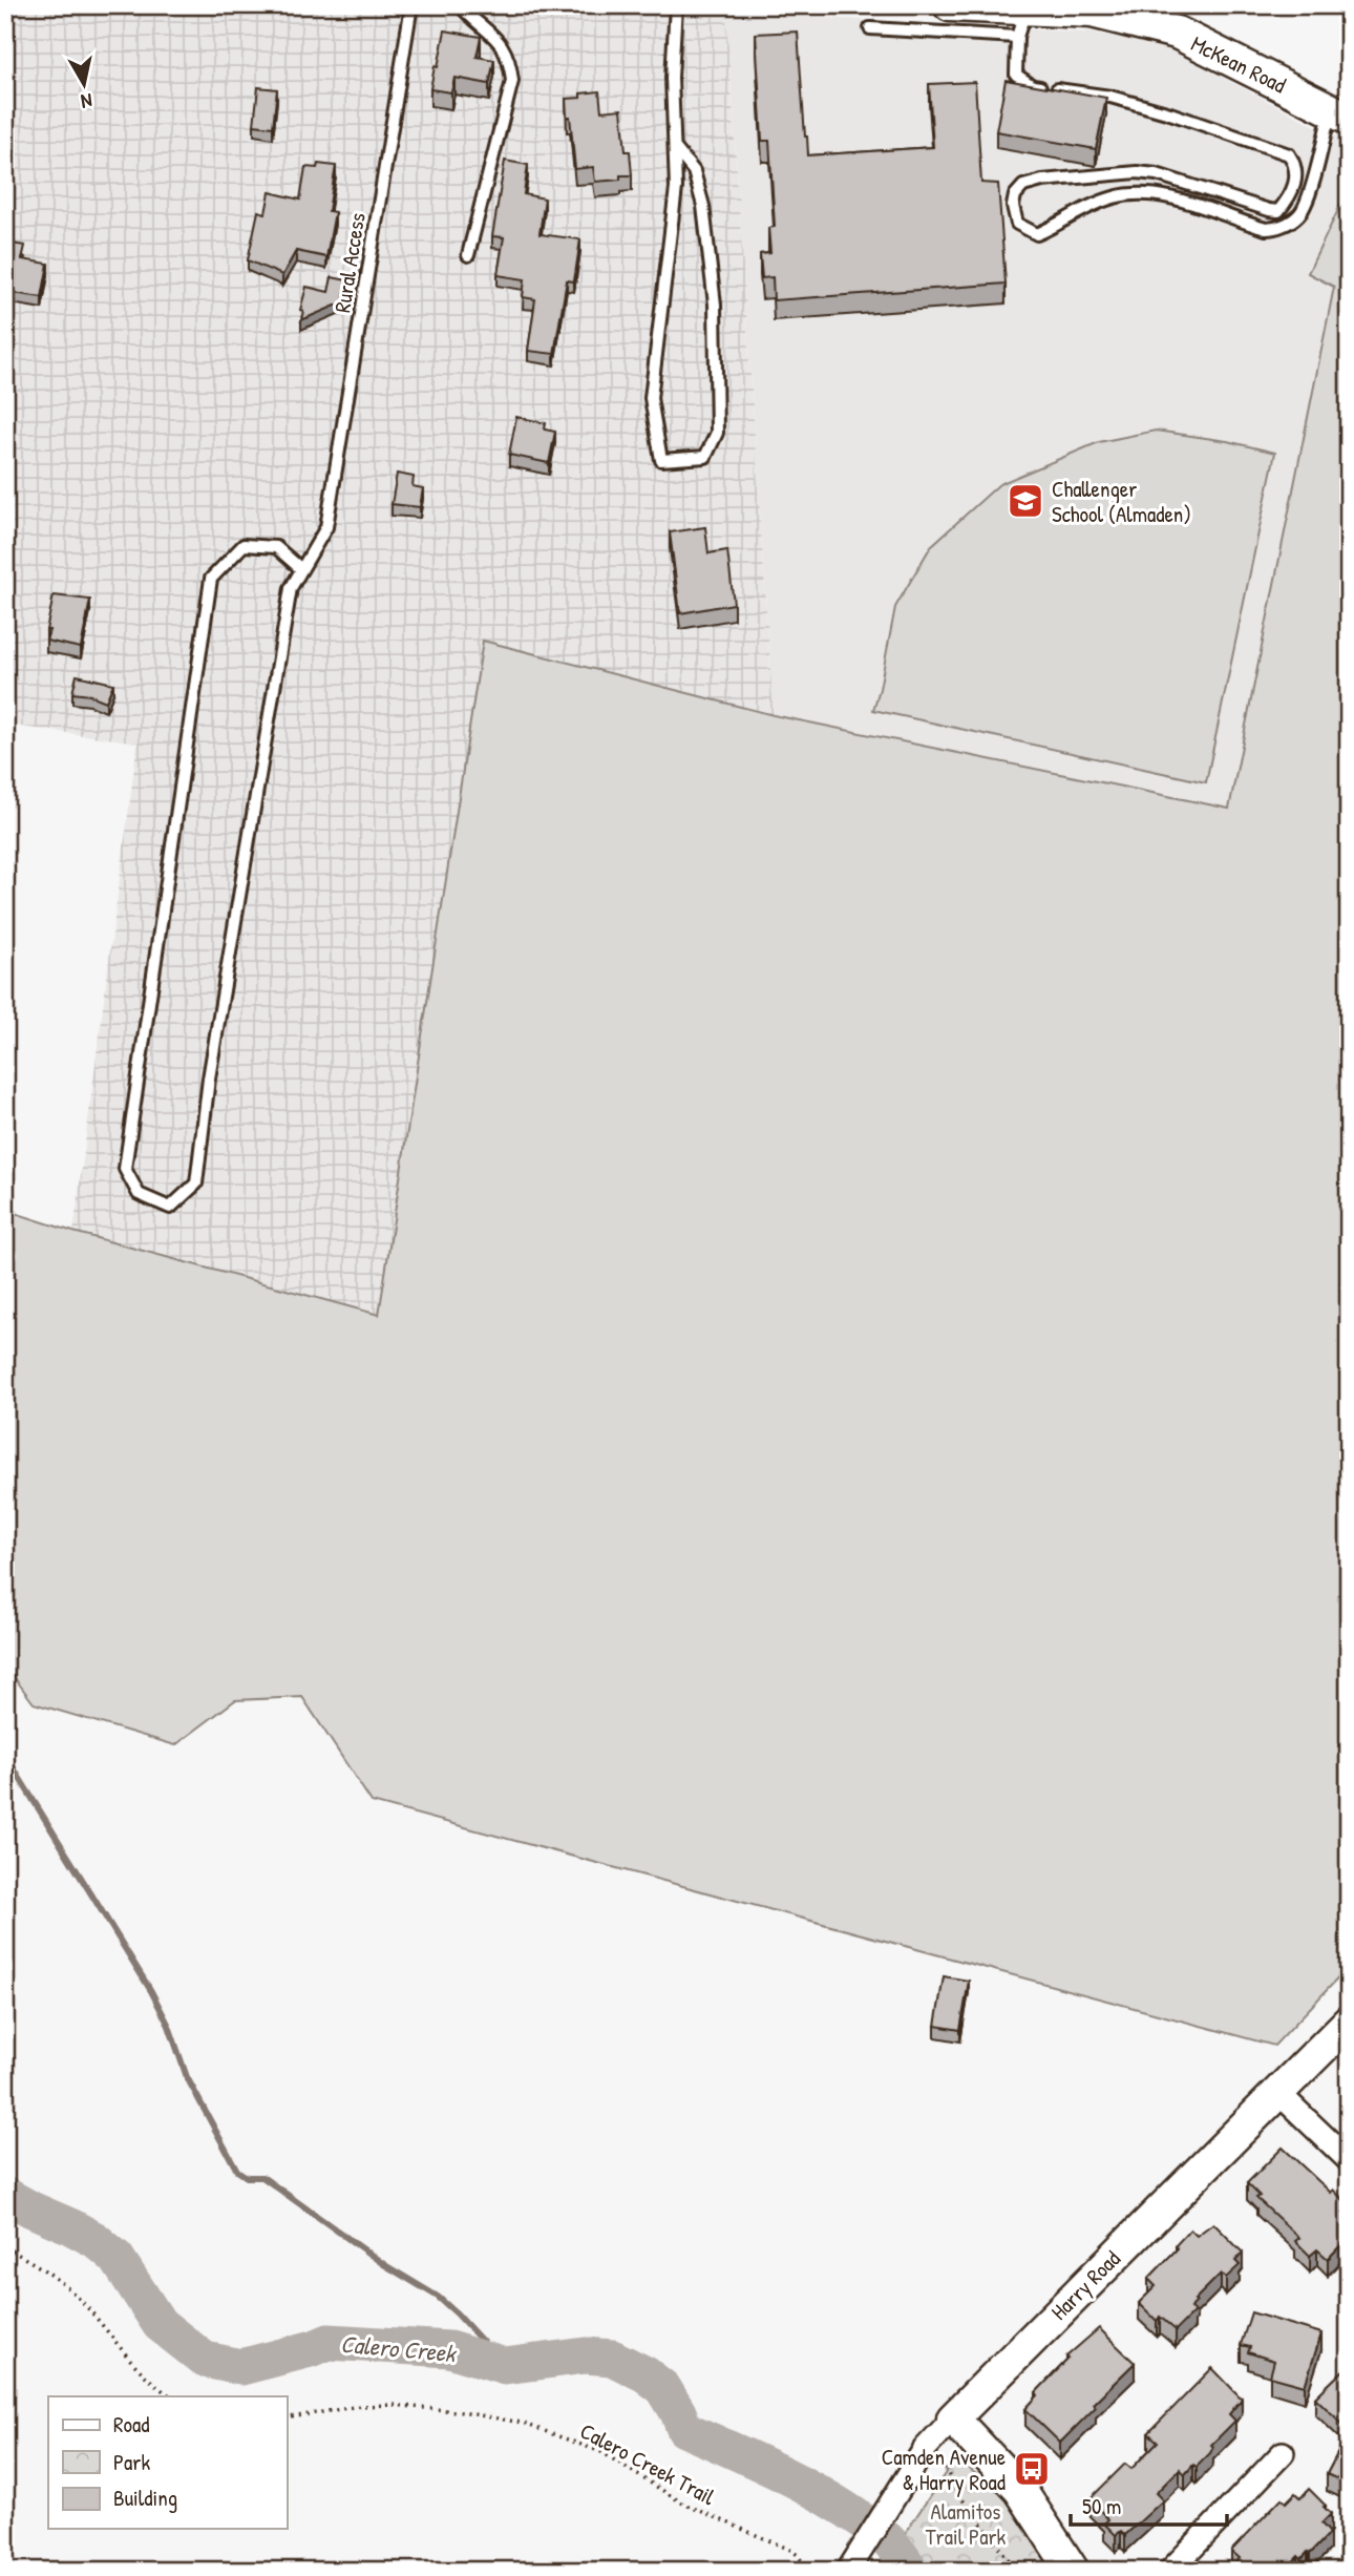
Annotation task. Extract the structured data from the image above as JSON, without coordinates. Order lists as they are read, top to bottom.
{
  "streets": {
    "street": ["McKean Road", "Harry Road"],
    "lane": ["Rural Access"],
    "path": ["Calero Creek Trail"]
  },
  "water": ["Calero Creek"],
  "parks": ["Alamitos Trail Park"],
  "places": {
    "school or university": ["Challenger School (Almaden)"],
    "bus stop": ["Camden Avenue & Harry Road"]
  },
  "legend": ["Road", "Park", "Building"],
  "scale_bar": "50 m",
  "north": "bottom"
}
